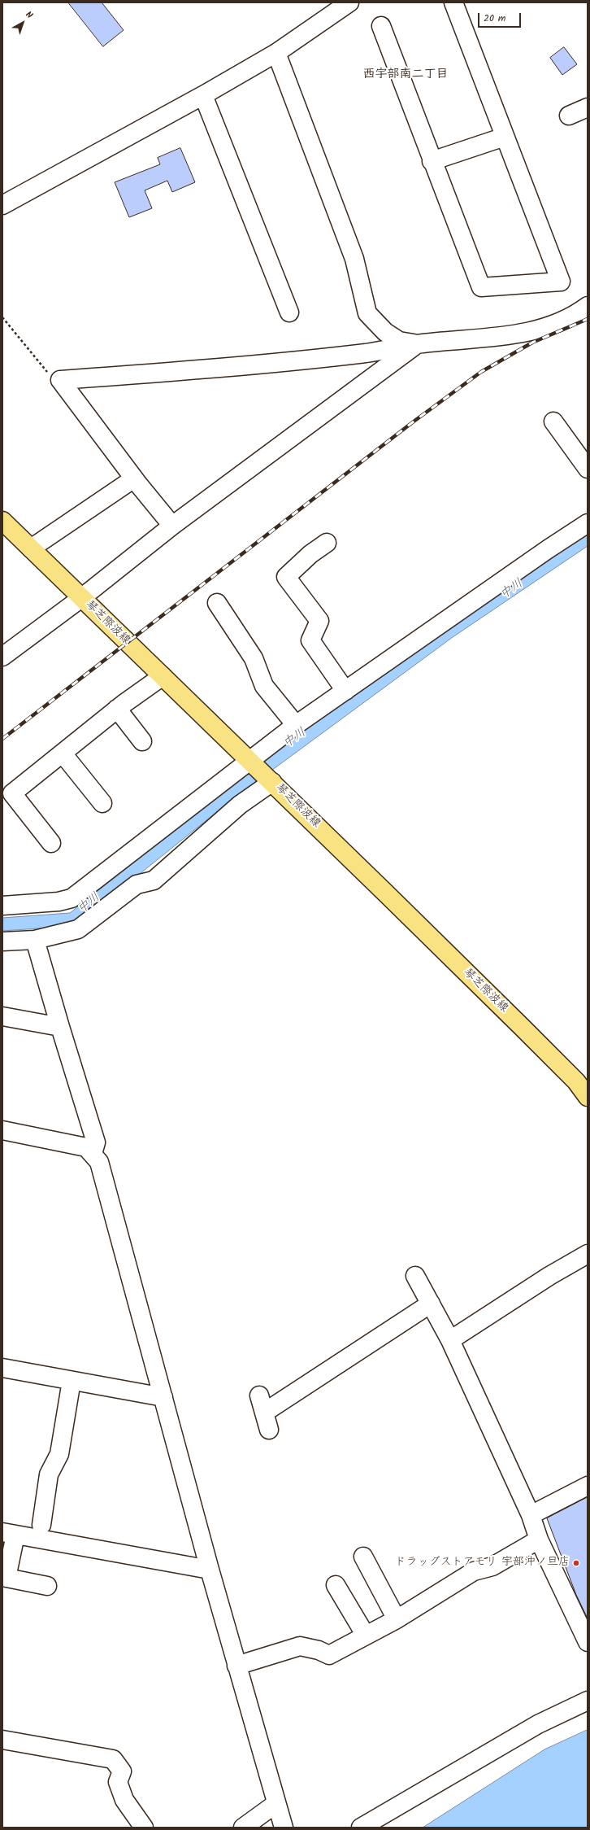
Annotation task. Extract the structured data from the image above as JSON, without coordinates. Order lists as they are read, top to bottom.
{
  "streets": {
    "main road": ["琴芝際波線"]
  },
  "districts": ["西宇部南二丁目"],
  "water": ["中川"],
  "places": ["ドラッグストアモリ 宇部沖ノ旦店"],
  "scale_bar": "20 m",
  "north": "top right"
}
